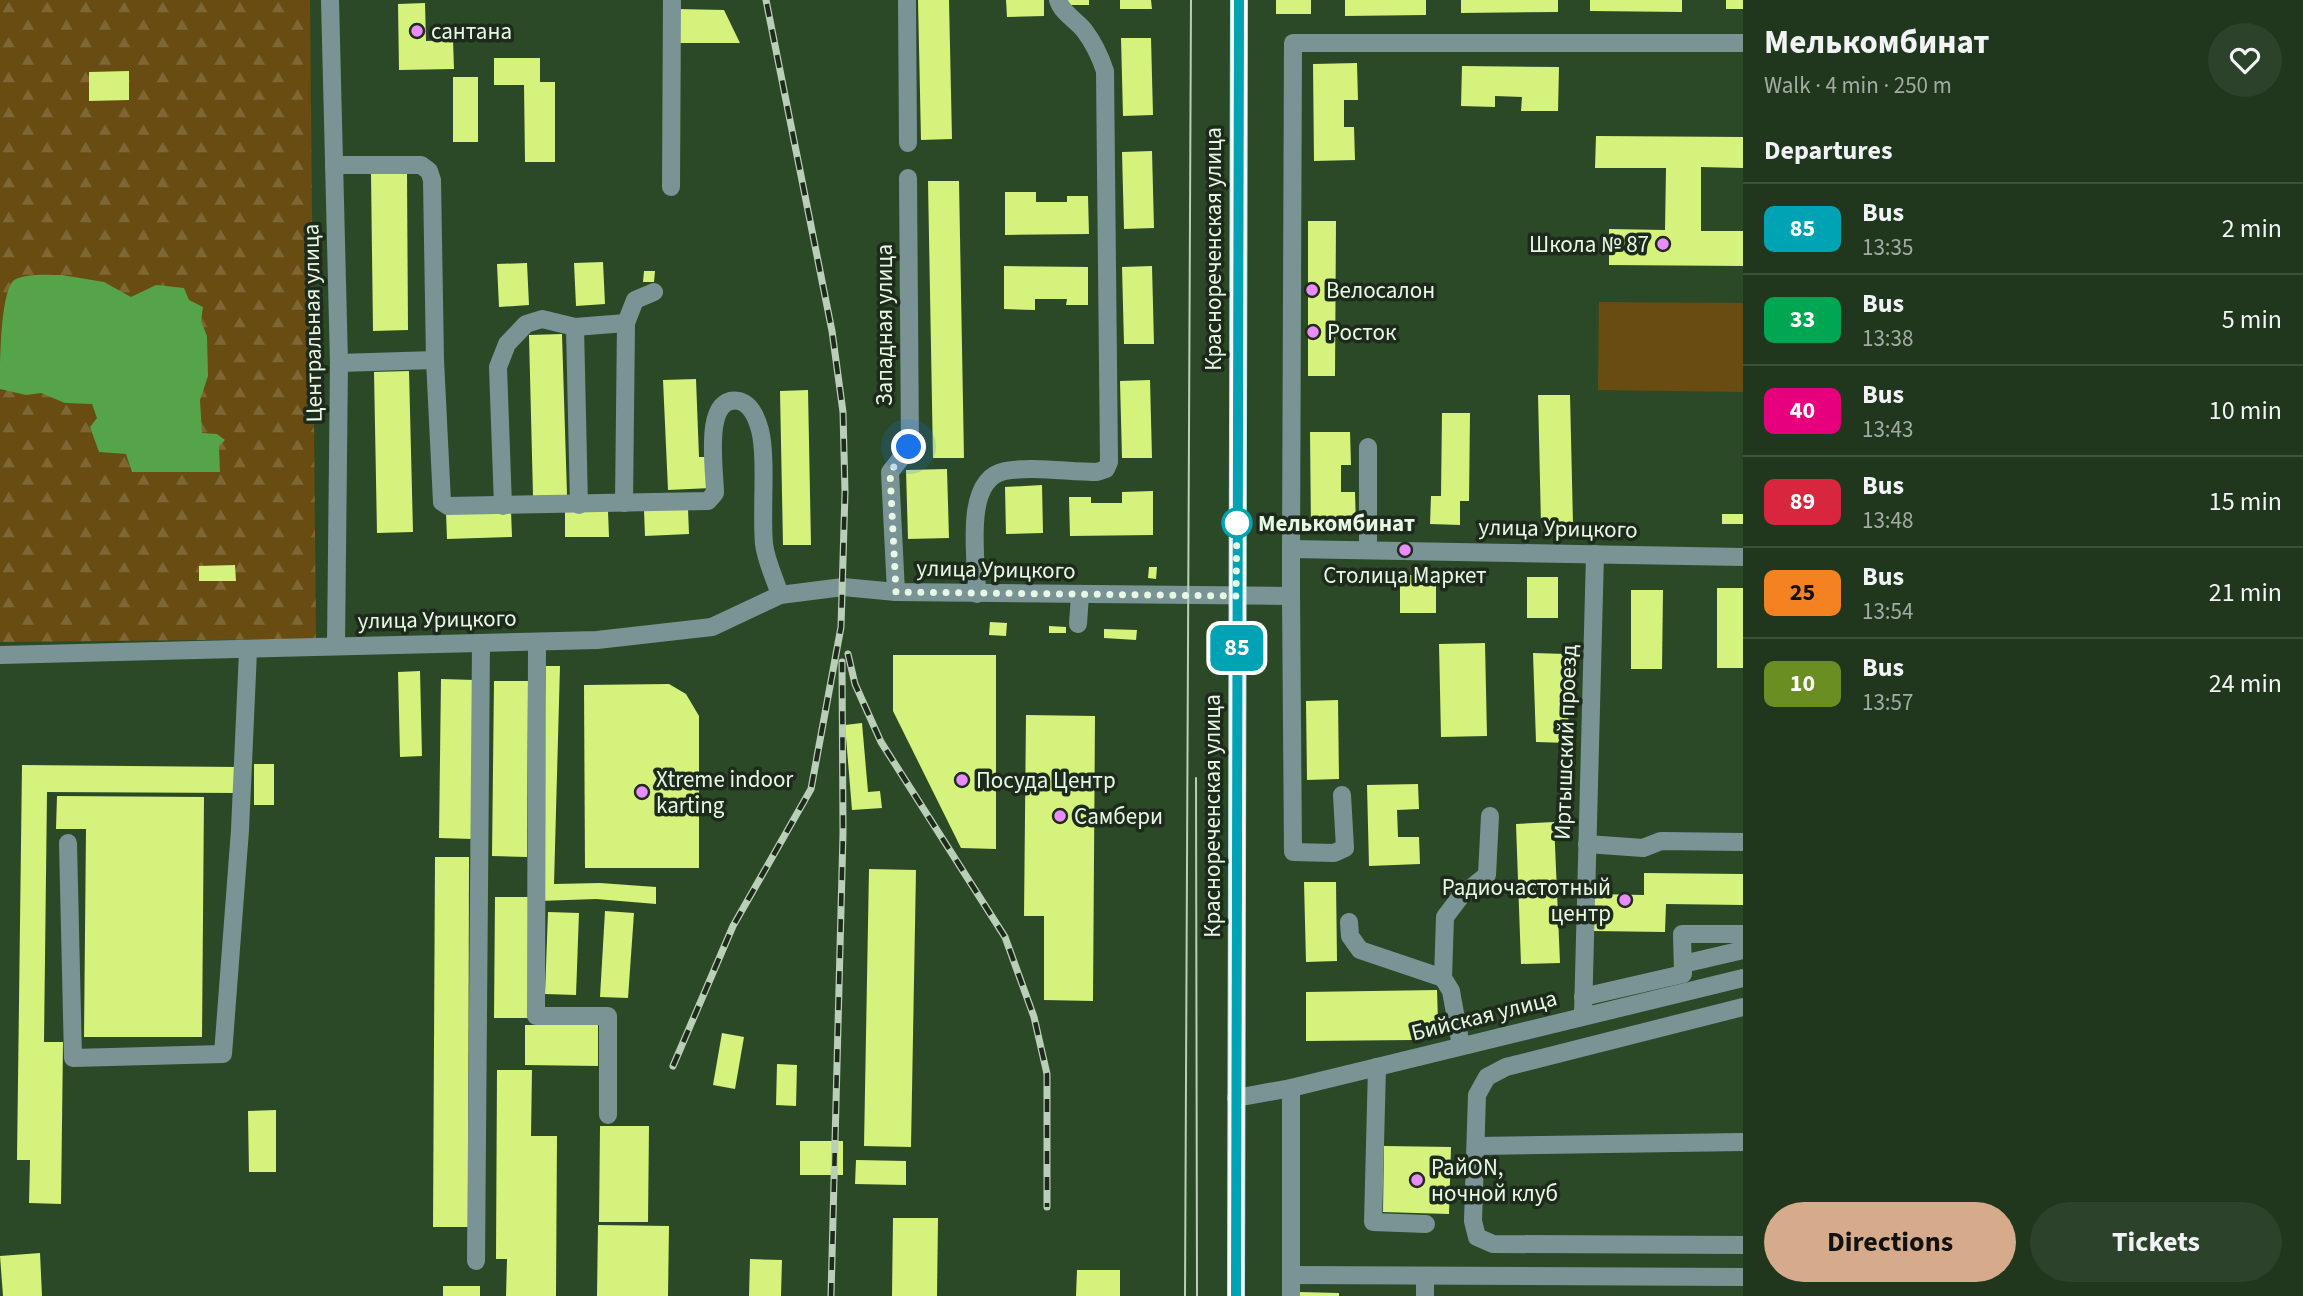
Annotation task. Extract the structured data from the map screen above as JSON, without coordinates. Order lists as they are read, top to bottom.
{
  "streets": {
    "main road": ["Краснореченская улица"],
    "street": [
      "Центральная улица",
      "Западная улица",
      "улица Урицкого",
      "Иртышский проезд",
      "Бийская улица"
    ]
  },
  "crossings": [
    ["Краснореченская улица", "улица Урицкого"],
    ["Краснореченская улица", "Бийская улица"],
    ["Центральная улица", "улица Урицкого"],
    ["Западная улица", "улица Урицкого"],
    ["улица Урицкого", "Иртышский проезд"],
    ["Иртышский проезд", "Бийская улица"]
  ],
  "places": [
    "сантана",
    "Школа № 87",
    "Велосалон",
    "Росток",
    "Мелькомбинат",
    "Столица Маркет",
    "Посуда Центр",
    "Xtreme indoor karting",
    "Самбери",
    "Радиочастотный центр",
    "РайON, ночной клуб"
  ],
  "lines": ["bus line 85"],
  "page": {
    "on_map": "85",
    "heading": [
      ["Мелькомбинат", "Walk · 4 min · 250 m"],
      "Departures"
    ],
    "list": [
      {
        "mark": "85",
        "name": "Bus",
        "note": "13:35",
        "value": "2 min"
      },
      {
        "mark": "33",
        "name": "Bus",
        "note": "13:38",
        "value": "5 min"
      },
      {
        "mark": "40",
        "name": "Bus",
        "note": "13:43",
        "value": "10 min"
      },
      {
        "mark": "89",
        "name": "Bus",
        "note": "13:48",
        "value": "15 min"
      },
      {
        "mark": "25",
        "name": "Bus",
        "note": "13:54",
        "value": "21 min"
      },
      {
        "mark": "10",
        "name": "Bus",
        "note": "13:57",
        "value": "24 min"
      }
    ],
    "buttons": ["Directions", "Tickets"]
  }
}
